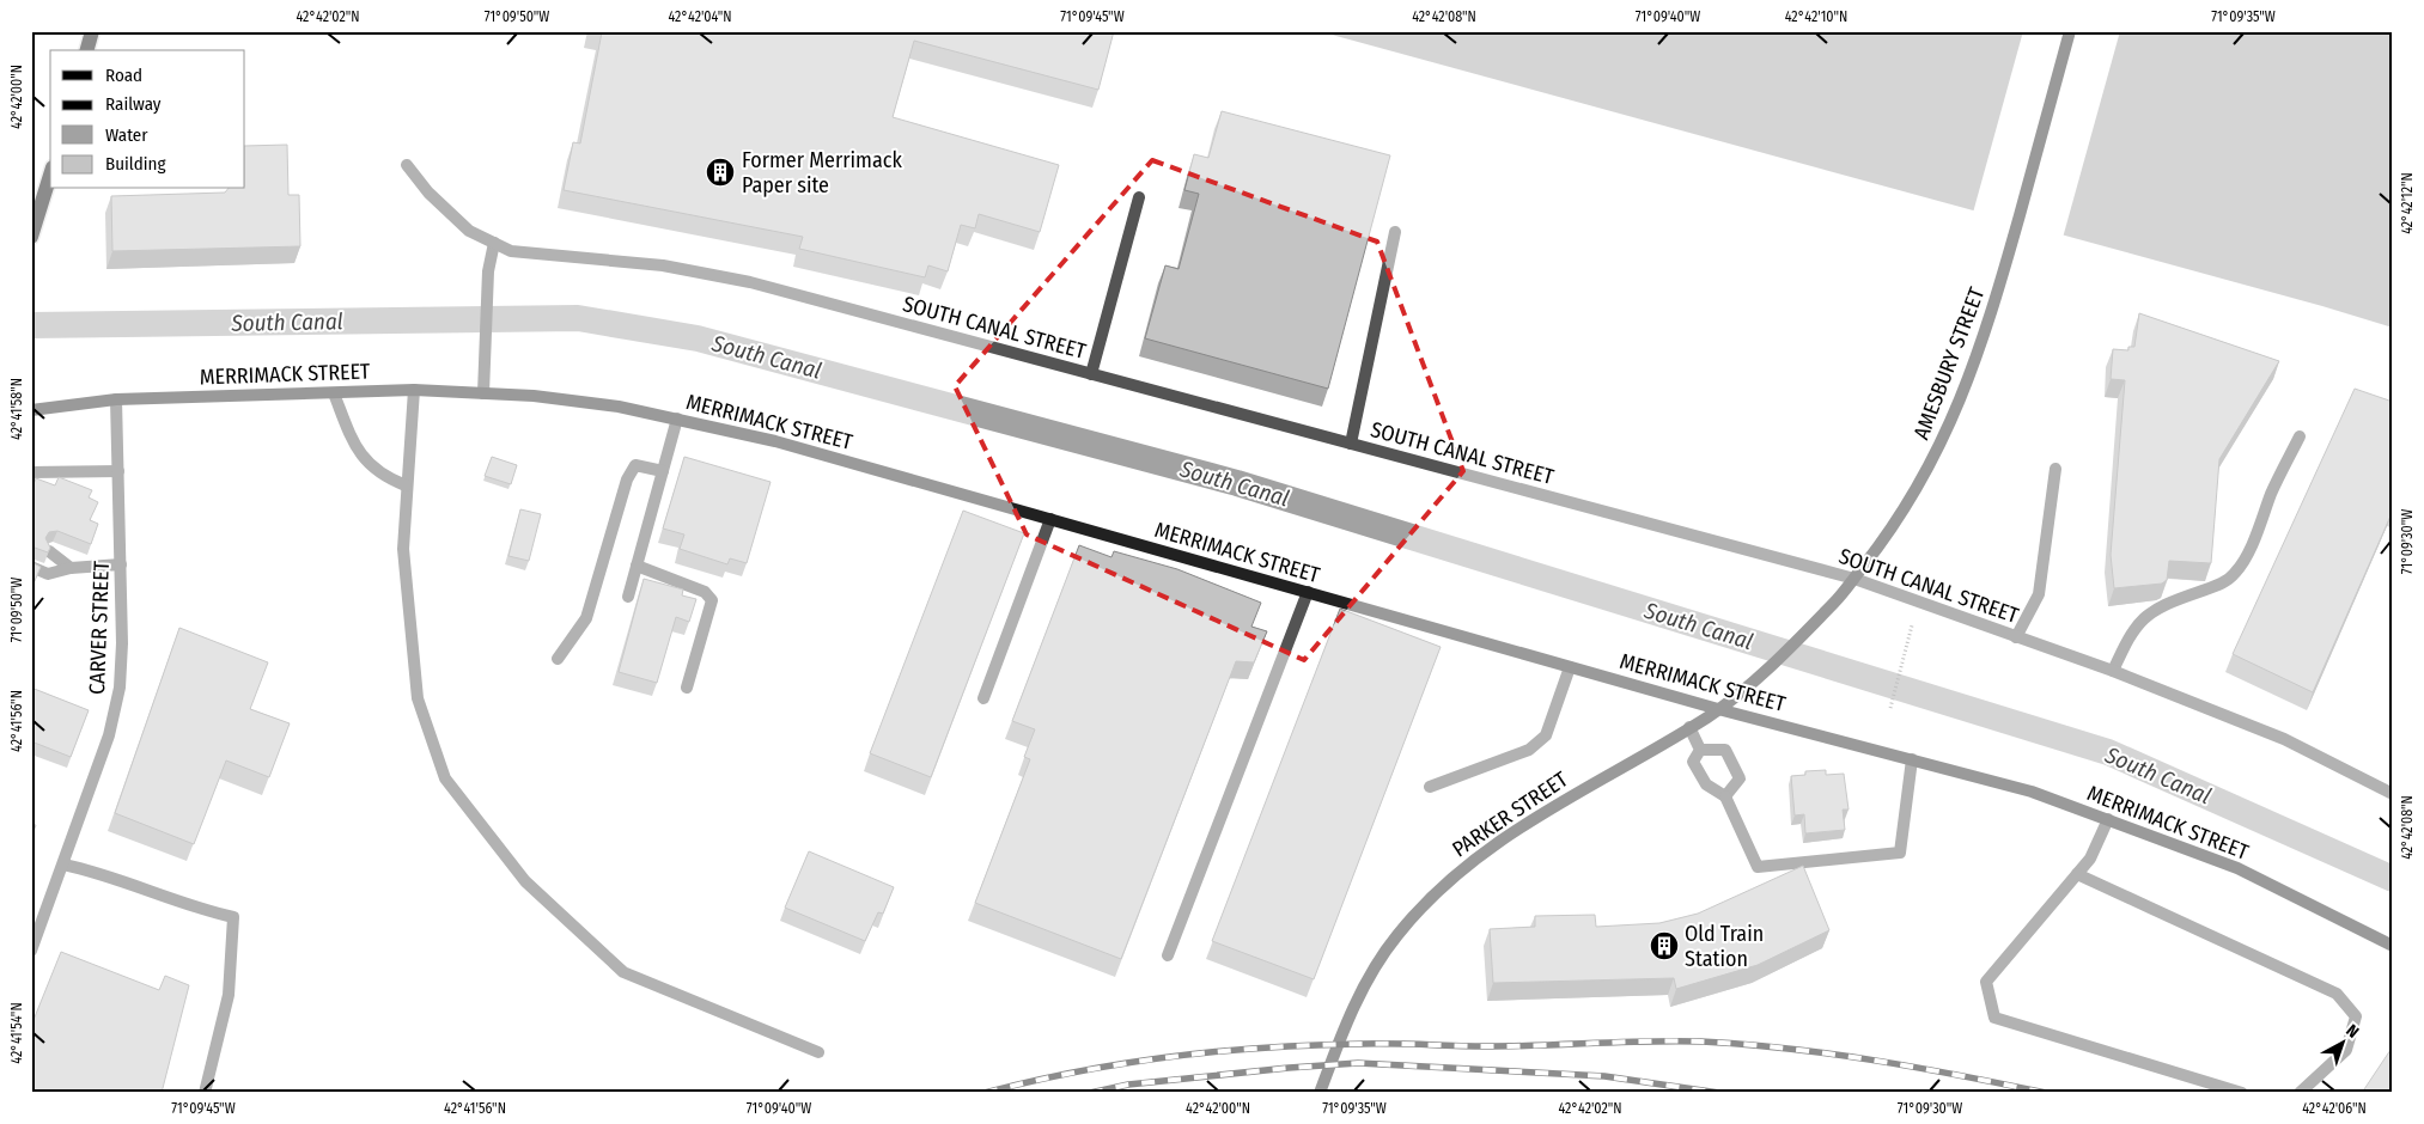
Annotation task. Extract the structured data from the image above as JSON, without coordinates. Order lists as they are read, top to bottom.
{
  "streets": {
    "main road": ["AMESBURY STREET", "MERRIMACK STREET", "PARKER STREET"],
    "street": ["SOUTH CANAL STREET", "CARVER STREET"]
  },
  "crossings": [
    ["SOUTH CANAL STREET", "AMESBURY STREET"],
    ["AMESBURY STREET", "MERRIMACK STREET"],
    ["AMESBURY STREET", "PARKER STREET"],
    ["MERRIMACK STREET", "CARVER STREET"],
    ["MERRIMACK STREET", "PARKER STREET"]
  ],
  "water": ["South Canal"],
  "places": {
    "building": ["Former Merrimack Paper site", "Old Train Station"]
  },
  "legend": [
    "Road",
    "Railway",
    "Water",
    "Building"
  ],
  "north": "top right",
  "coordinates": [
    "42°42'02\"N",
    "71°09'50\"W",
    "42°42'04\"N",
    "71°09'45\"W",
    "42°42'08\"N",
    "71°09'40\"W",
    "42°42'10\"N",
    "71°09'35\"W",
    "42°42'00\"N",
    "42°42'12\"N",
    "42°41'58\"N",
    "71°09'30\"W",
    "42°41'56\"N",
    "42°41'54\"N",
    "42°42'06\"N"
  ]
}
